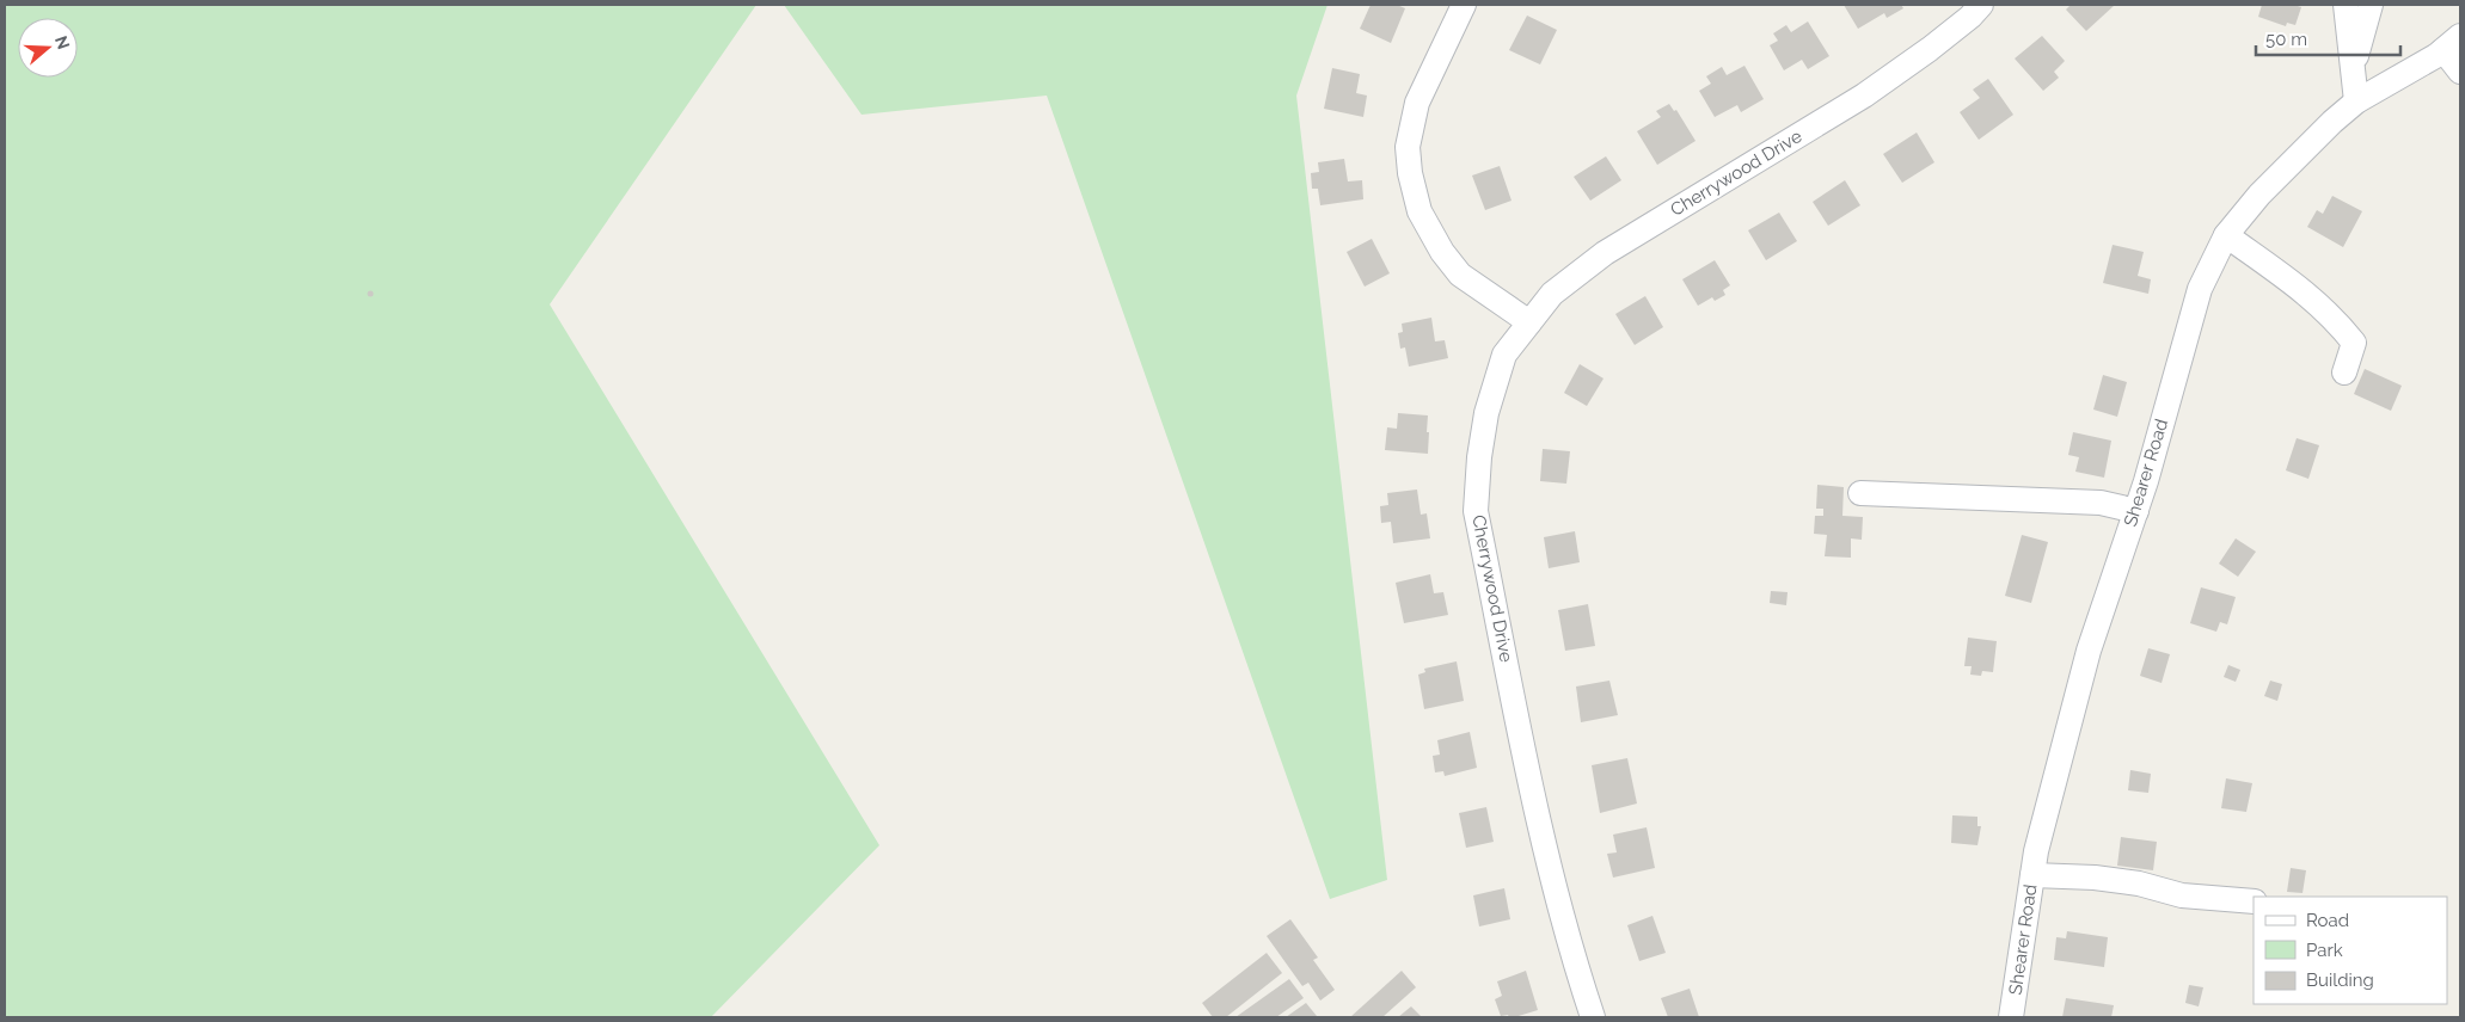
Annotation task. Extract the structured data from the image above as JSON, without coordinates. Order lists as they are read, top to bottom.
{
  "streets": {
    "street": ["Cherrywood Drive", "Shearer Road"]
  },
  "legend": ["Road", "Park", "Building"],
  "scale_bar": "50 m",
  "north": "right"
}
